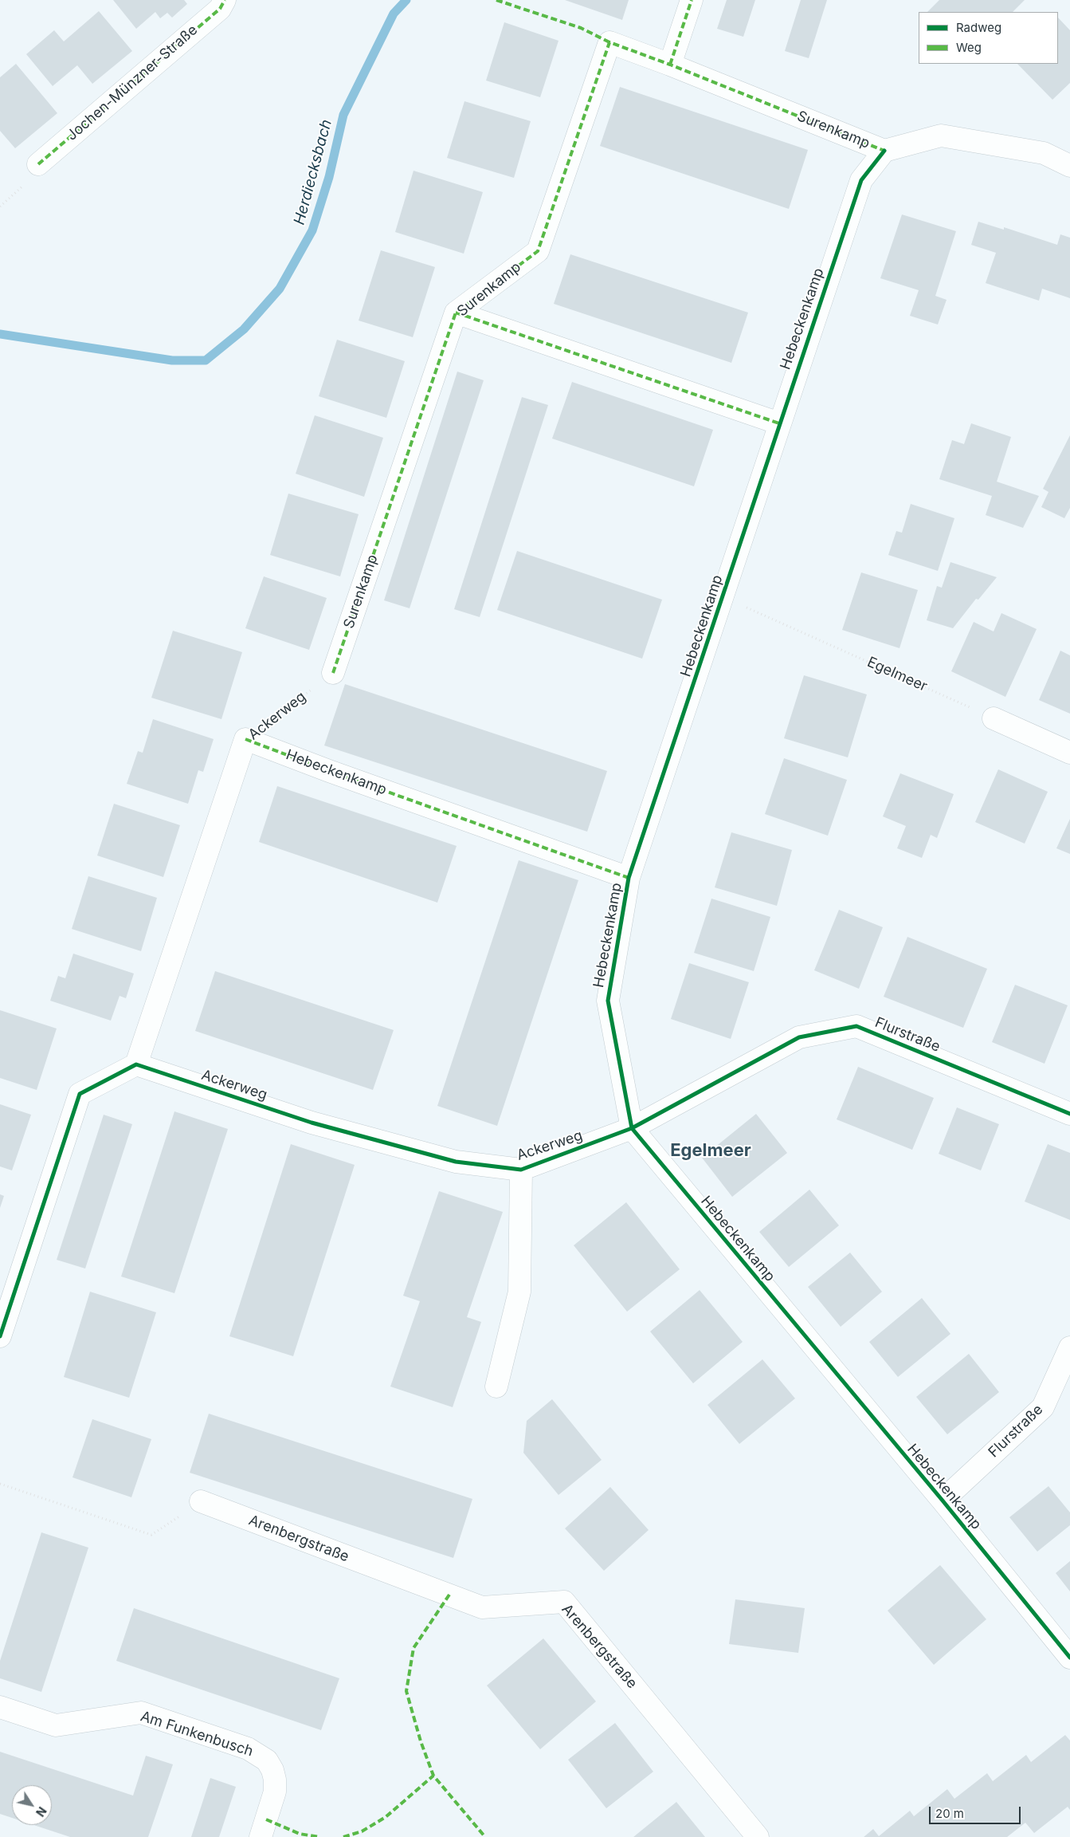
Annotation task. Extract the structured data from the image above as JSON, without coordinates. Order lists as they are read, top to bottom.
{
  "streets": {
    "street": [
      "Jochen-Münzner-Straße",
      "Surenkamp",
      "Hebeckenkamp",
      "Ackerweg",
      "Flurstraße",
      "Arenbergstraße",
      "Am Funkenbusch"
    ],
    "path": ["Egelmeer"]
  },
  "crossings": [
    ["Surenkamp", "Hebeckenkamp"],
    ["Surenkamp", "Ackerweg"],
    ["Hebeckenkamp", "Egelmeer"],
    ["Hebeckenkamp", "Ackerweg"],
    ["Hebeckenkamp", "Flurstraße"],
    ["Ackerweg", "Flurstraße"]
  ],
  "districts": ["Egelmeer"],
  "water": ["Herdiecksbach"],
  "legend": ["Radweg", "Weg"],
  "scale_bar": "20 m",
  "north": "bottom right"
}
